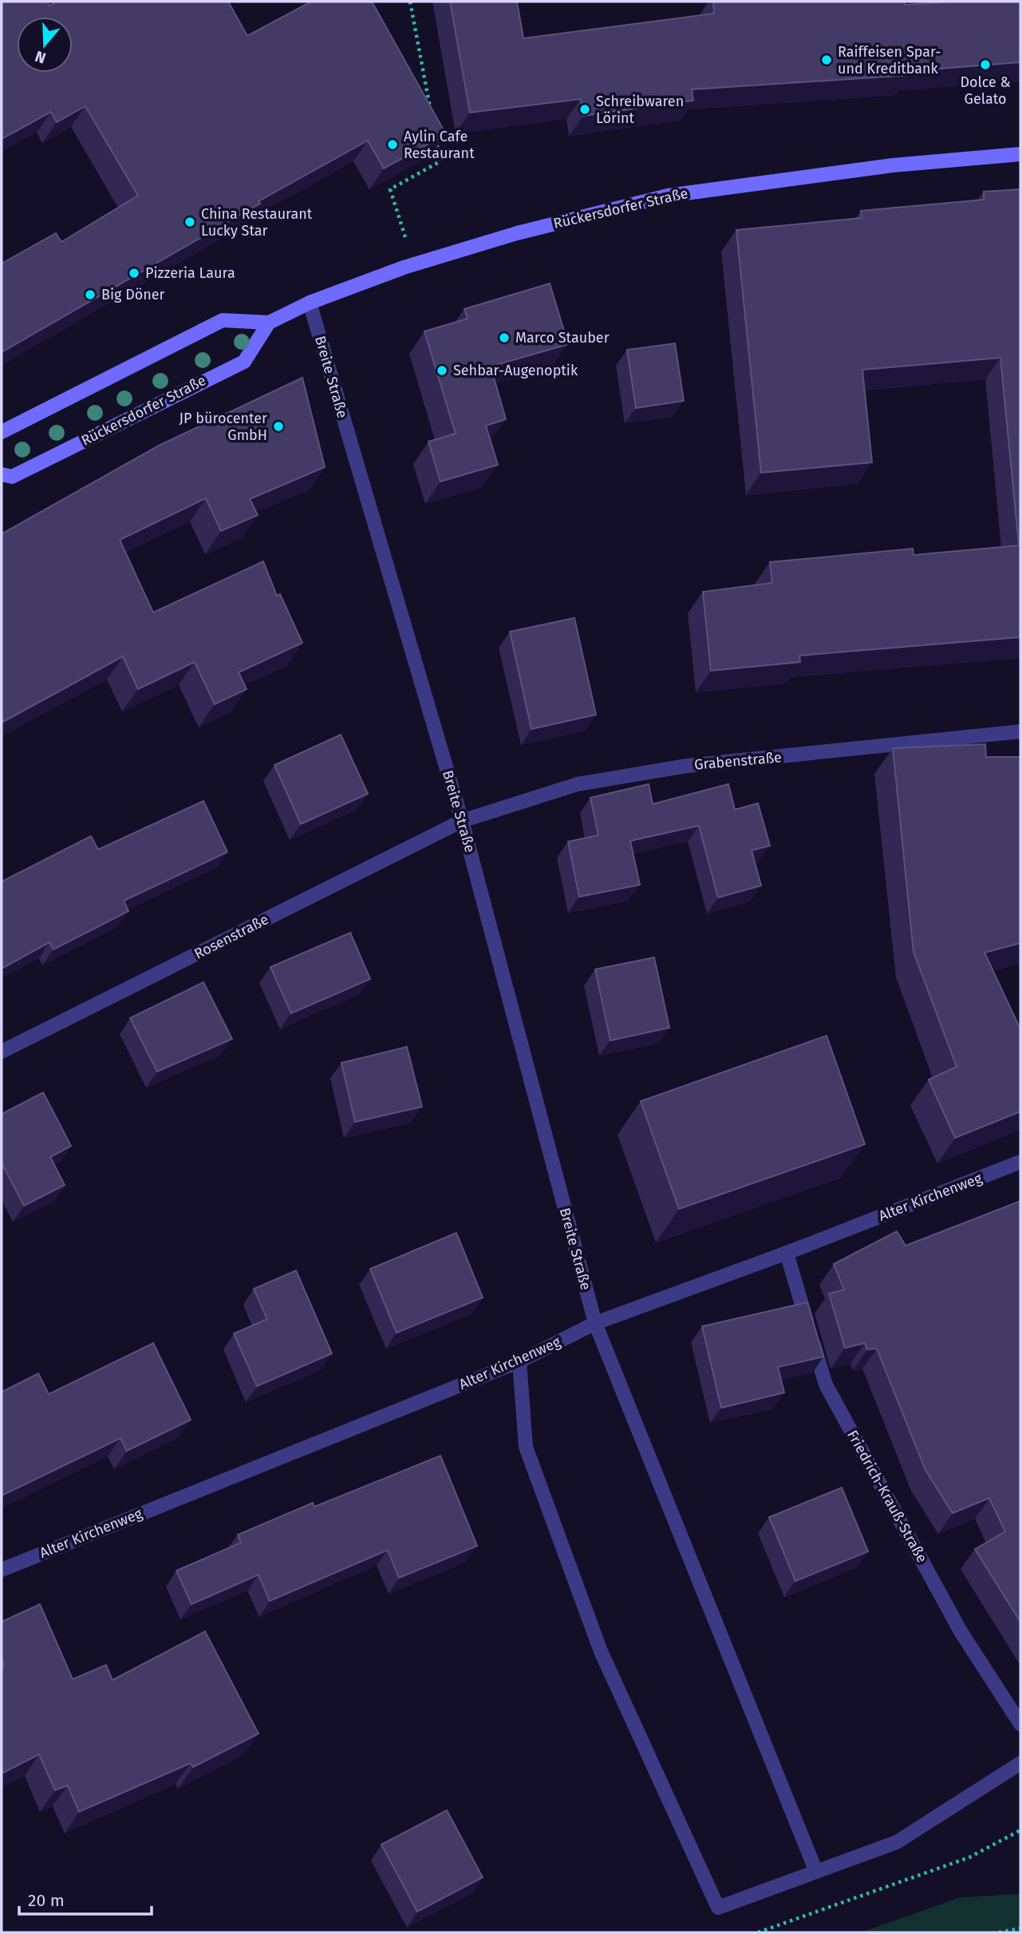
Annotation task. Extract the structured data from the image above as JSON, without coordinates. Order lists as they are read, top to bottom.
{
  "streets": {
    "main road": ["Rückersdorfer Straße"],
    "street": [
      "Breite Straße",
      "Grabenstraße",
      "Rosenstraße",
      "Alter Kirchenweg",
      "Friedrich-Krauß-Straße"
    ]
  },
  "crossings": [
    ["Rückersdorfer Straße", "Breite Straße"],
    ["Breite Straße", "Grabenstraße"],
    ["Breite Straße", "Rosenstraße"],
    ["Breite Straße", "Alter Kirchenweg"],
    ["Grabenstraße", "Rosenstraße"],
    ["Alter Kirchenweg", "Friedrich-Krauß-Straße"]
  ],
  "places": [
    "Raiffeisen Spar- und Kreditbank",
    "Dolce & Gelato",
    "Schreibwaren Lörint",
    "Aylin Cafe Restaurant",
    "China Restaurant Lucky Star",
    "Pizzeria Laura",
    "Big Döner",
    "Marco Stauber",
    "Sehbar-Augenoptik",
    "JP bürocenter GmbH"
  ],
  "scale_bar": "20 m",
  "north": "bottom"
}
